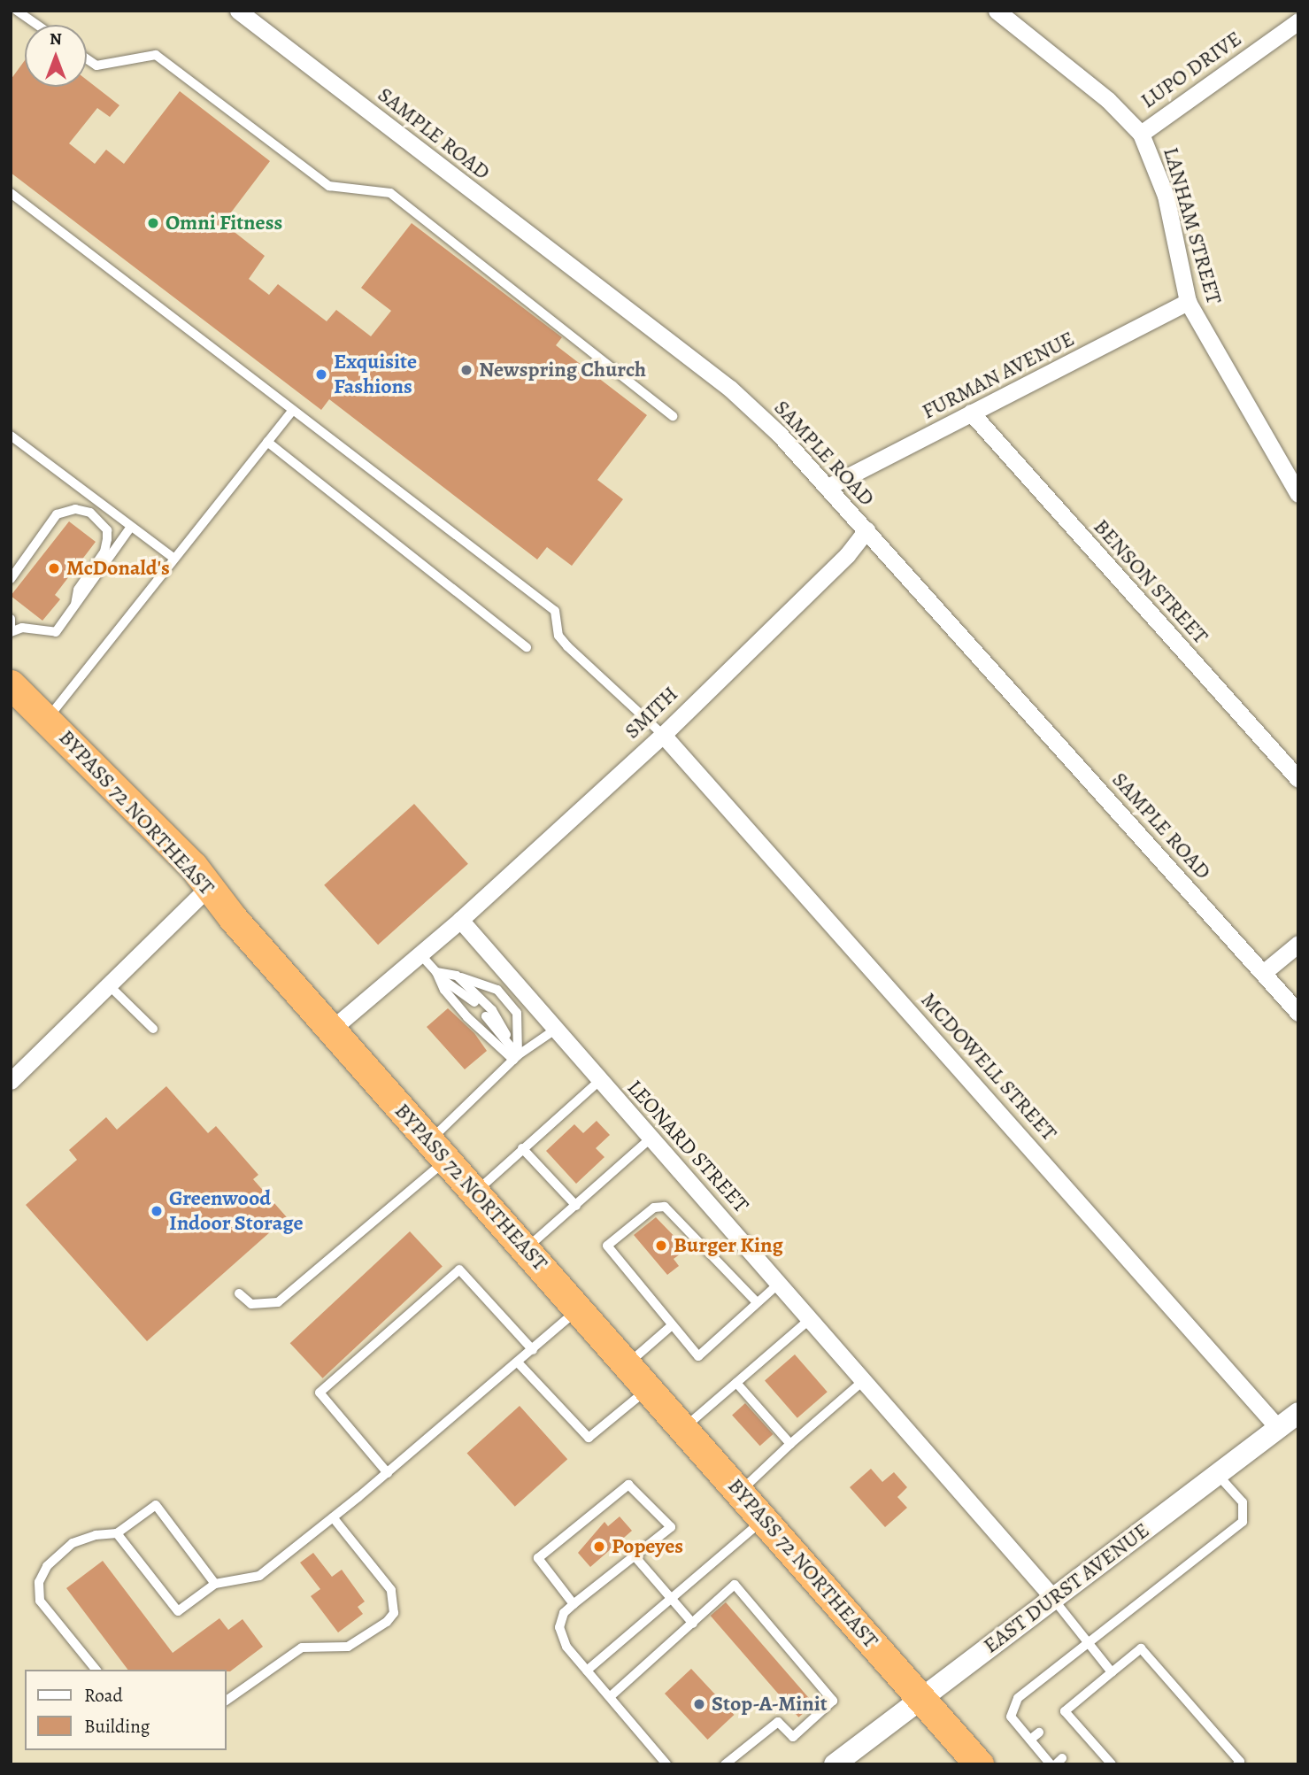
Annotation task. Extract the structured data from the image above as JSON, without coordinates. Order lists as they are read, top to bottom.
{
  "streets": {
    "highway": ["BYPASS 72 NORTHEAST"],
    "street": [
      "LUPO DRIVE",
      "SAMPLE ROAD",
      "LANHAM STREET",
      "FURMAN AVENUE",
      "BENSON STREET",
      "SMITH",
      "MCDOWELL STREET",
      "LEONARD STREET",
      "EAST DURST AVENUE"
    ]
  },
  "crossings": [
    ["LUPO DRIVE", "LANHAM STREET"],
    ["SAMPLE ROAD", "FURMAN AVENUE"],
    ["SAMPLE ROAD", "SMITH"],
    ["LANHAM STREET", "FURMAN AVENUE"],
    ["FURMAN AVENUE", "BENSON STREET"],
    ["SMITH", "BYPASS 72 NORTHEAST"],
    ["SMITH", "MCDOWELL STREET"],
    ["SMITH", "LEONARD STREET"],
    ["BYPASS 72 NORTHEAST", "EAST DURST AVENUE"],
    ["MCDOWELL STREET", "EAST DURST AVENUE"],
    ["LEONARD STREET", "EAST DURST AVENUE"]
  ],
  "places": [
    "Omni Fitness",
    "Newspring Church",
    "Exquisite Fashions",
    "McDonald's",
    "Greenwood Indoor Storage",
    "Burger King",
    "Popeyes",
    "Stop-A-Minit"
  ],
  "legend": ["Road", "Building"],
  "north": "top"
}
